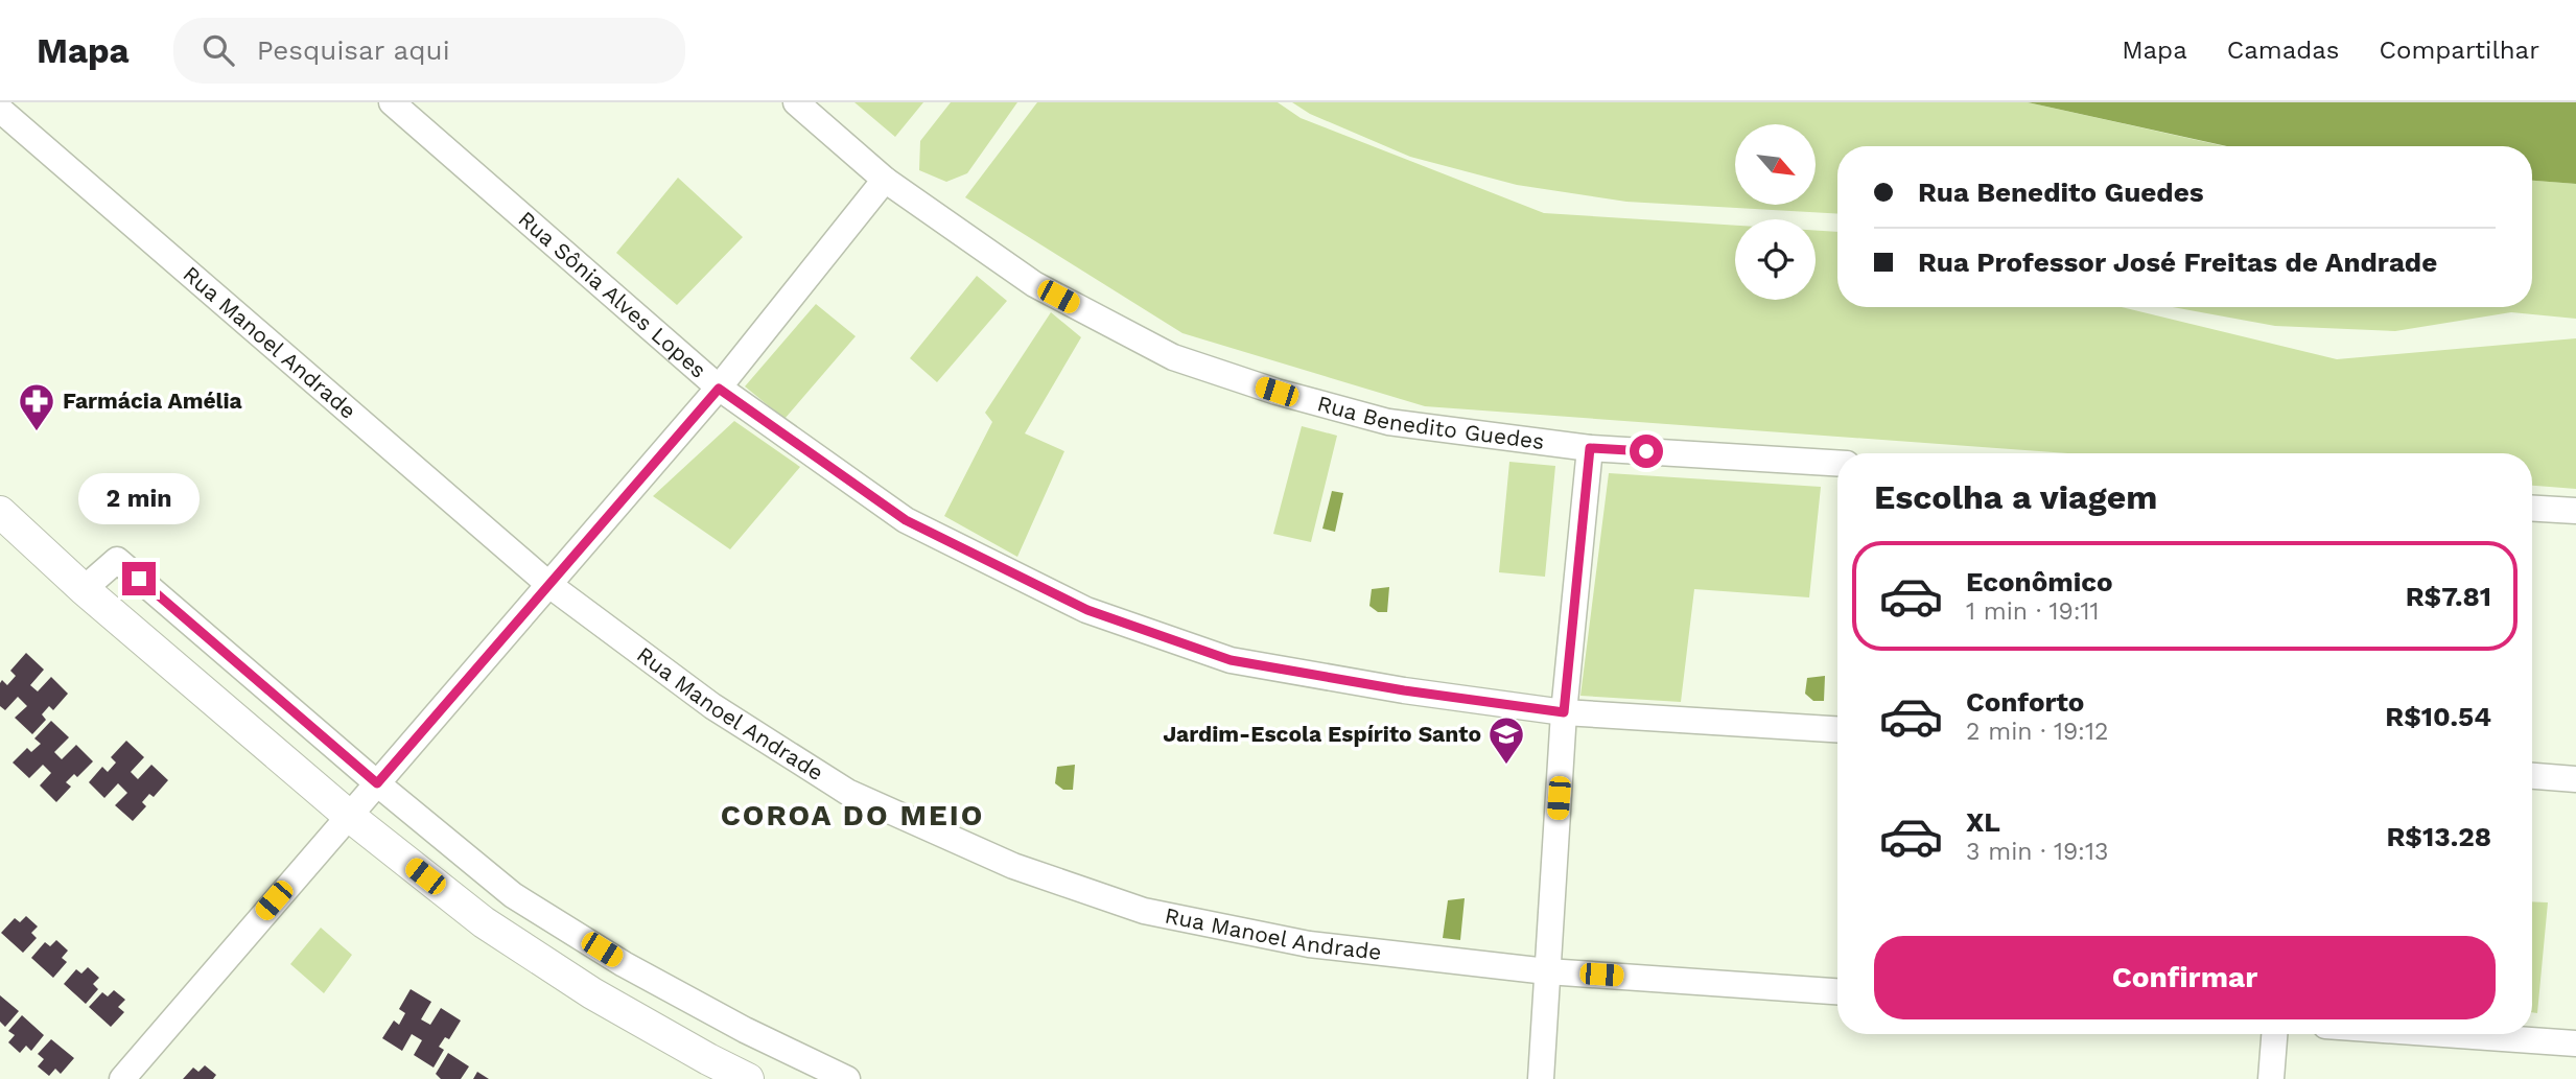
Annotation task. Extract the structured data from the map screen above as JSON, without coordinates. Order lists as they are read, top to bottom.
{
  "streets": {
    "street": ["Rua Sônia Alves Lopes", "Rua Manoel Andrade", "Rua Benedito Guedes"]
  },
  "districts": ["COROA DO MEIO"],
  "places": {
    "pharmacy": ["Farmácia Amélia"],
    "school or university": ["Jardim-Escola Espírito Santo"]
  },
  "north": "bottom right",
  "page": {
    "header": "Mapa",
    "search": "Pesquisar aqui",
    "nav": ["Mapa", "Camadas", "Compartilhar"],
    "banner": ["Rua Benedito Guedes", "Rua Professor José Freitas de Andrade"],
    "heading": "Escolha a viagem",
    "bubble": "2 min",
    "list": [
      {
        "name": "Econômico",
        "note": "1 min · 19:11",
        "value": "R$7.81"
      },
      {
        "name": "Conforto",
        "note": "2 min · 19:12",
        "value": "R$10.54"
      },
      {
        "name": "XL",
        "note": "3 min · 19:13",
        "value": "R$13.28"
      }
    ],
    "buttons": "Confirmar"
  }
}
